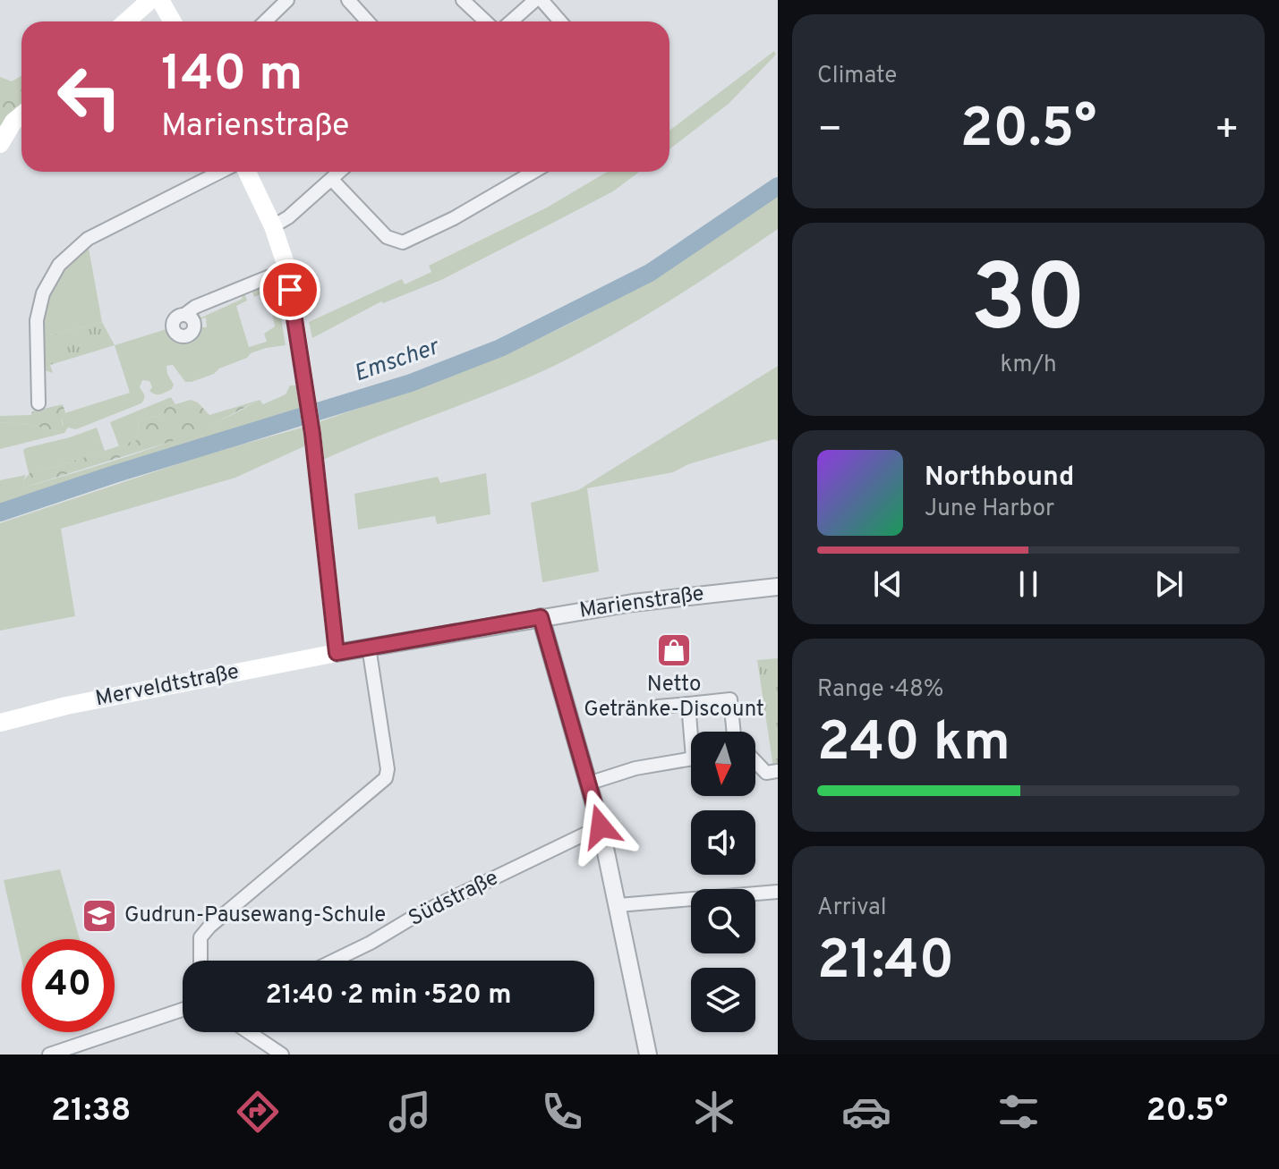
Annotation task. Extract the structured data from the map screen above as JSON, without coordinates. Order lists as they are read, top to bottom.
{
  "streets": {
    "main road": ["Merveldtstraße"],
    "street": ["Marienstraße", "Südstraße"]
  },
  "crossings": [
    ["Marienstraße", "Merveldtstraße"]
  ],
  "water": ["Emscher"],
  "places": {
    "shop": ["Netto Getränke-Discount"],
    "school or university": ["Gudrun-Pausewang-Schule"]
  },
  "north": "bottom",
  "page": {
    "tile": [
      "Climate",
      ["30", "km/h"],
      ["Range · 48%", "240 km"],
      ["Arrival", "21:40"]
    ],
    "turn": ["140 m", "Marienstraße"],
    "heat": ["−", "20.5°", "+"],
    "song": ["Northbound", "June Harbor"],
    "limit": "40",
    "trip": "21:40 · 2 min · 520 m",
    "tabs": ["21:38", "20.5°"]
  }
}
